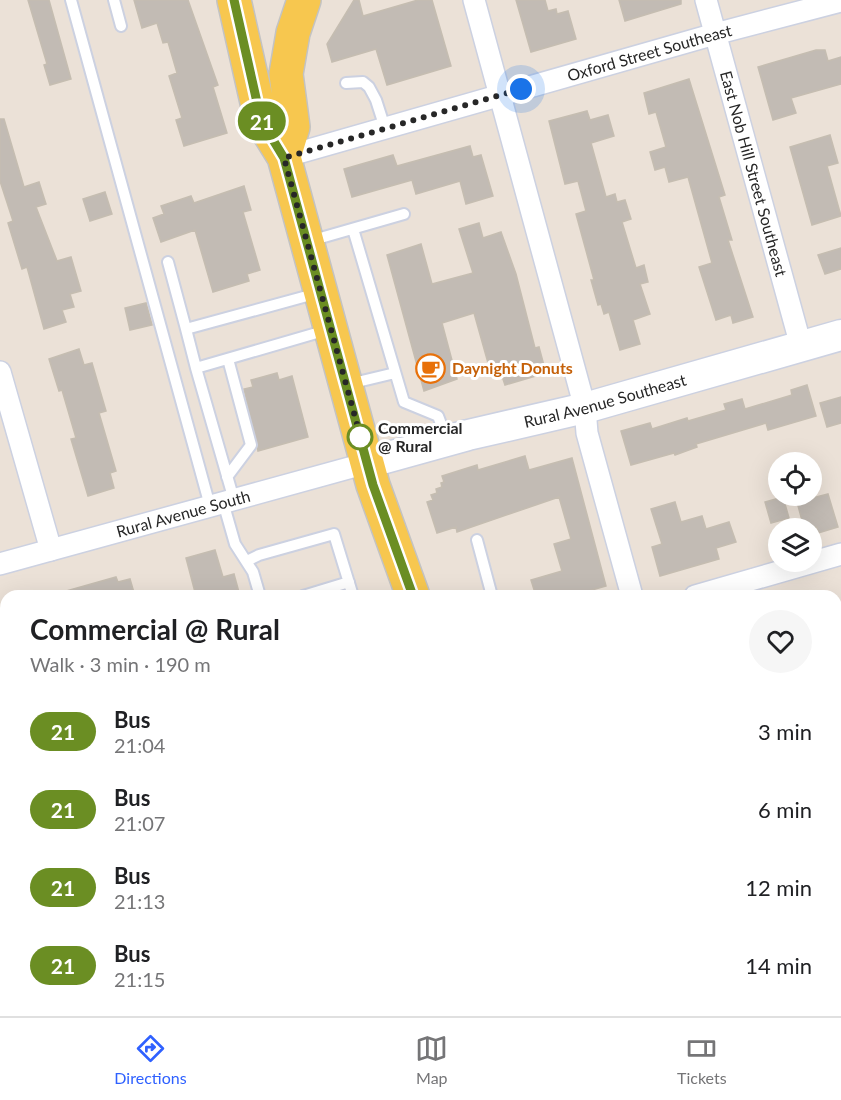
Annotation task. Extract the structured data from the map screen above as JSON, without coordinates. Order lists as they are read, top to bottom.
{
  "streets": {
    "street": [
      "Oxford Street Southeast",
      "East Nob Hill Street Southeast",
      "Rural Avenue Southeast",
      "Rural Avenue South"
    ]
  },
  "crossings": [
    ["Oxford Street Southeast", "East Nob Hill Street Southeast"],
    ["East Nob Hill Street Southeast", "Rural Avenue Southeast"],
    ["Rural Avenue Southeast", "Rural Avenue South"]
  ],
  "places": {
    "cafe": ["Daynight Donuts"],
    "other": ["Commercial @ Rural"]
  },
  "lines": ["bus line 21"],
  "page": {
    "on_map": "21",
    "heading": ["Commercial @ Rural", "Walk · 3 min · 190 m"],
    "list": [
      {
        "mark": "21",
        "name": "Bus",
        "note": "21:04",
        "value": "3 min"
      },
      {
        "mark": "21",
        "name": "Bus",
        "note": "21:07",
        "value": "6 min"
      },
      {
        "mark": "21",
        "name": "Bus",
        "note": "21:13",
        "value": "12 min"
      },
      {
        "mark": "21",
        "name": "Bus",
        "note": "21:15",
        "value": "14 min"
      }
    ],
    "tabs": ["Directions", "Map", "Tickets"]
  }
}
